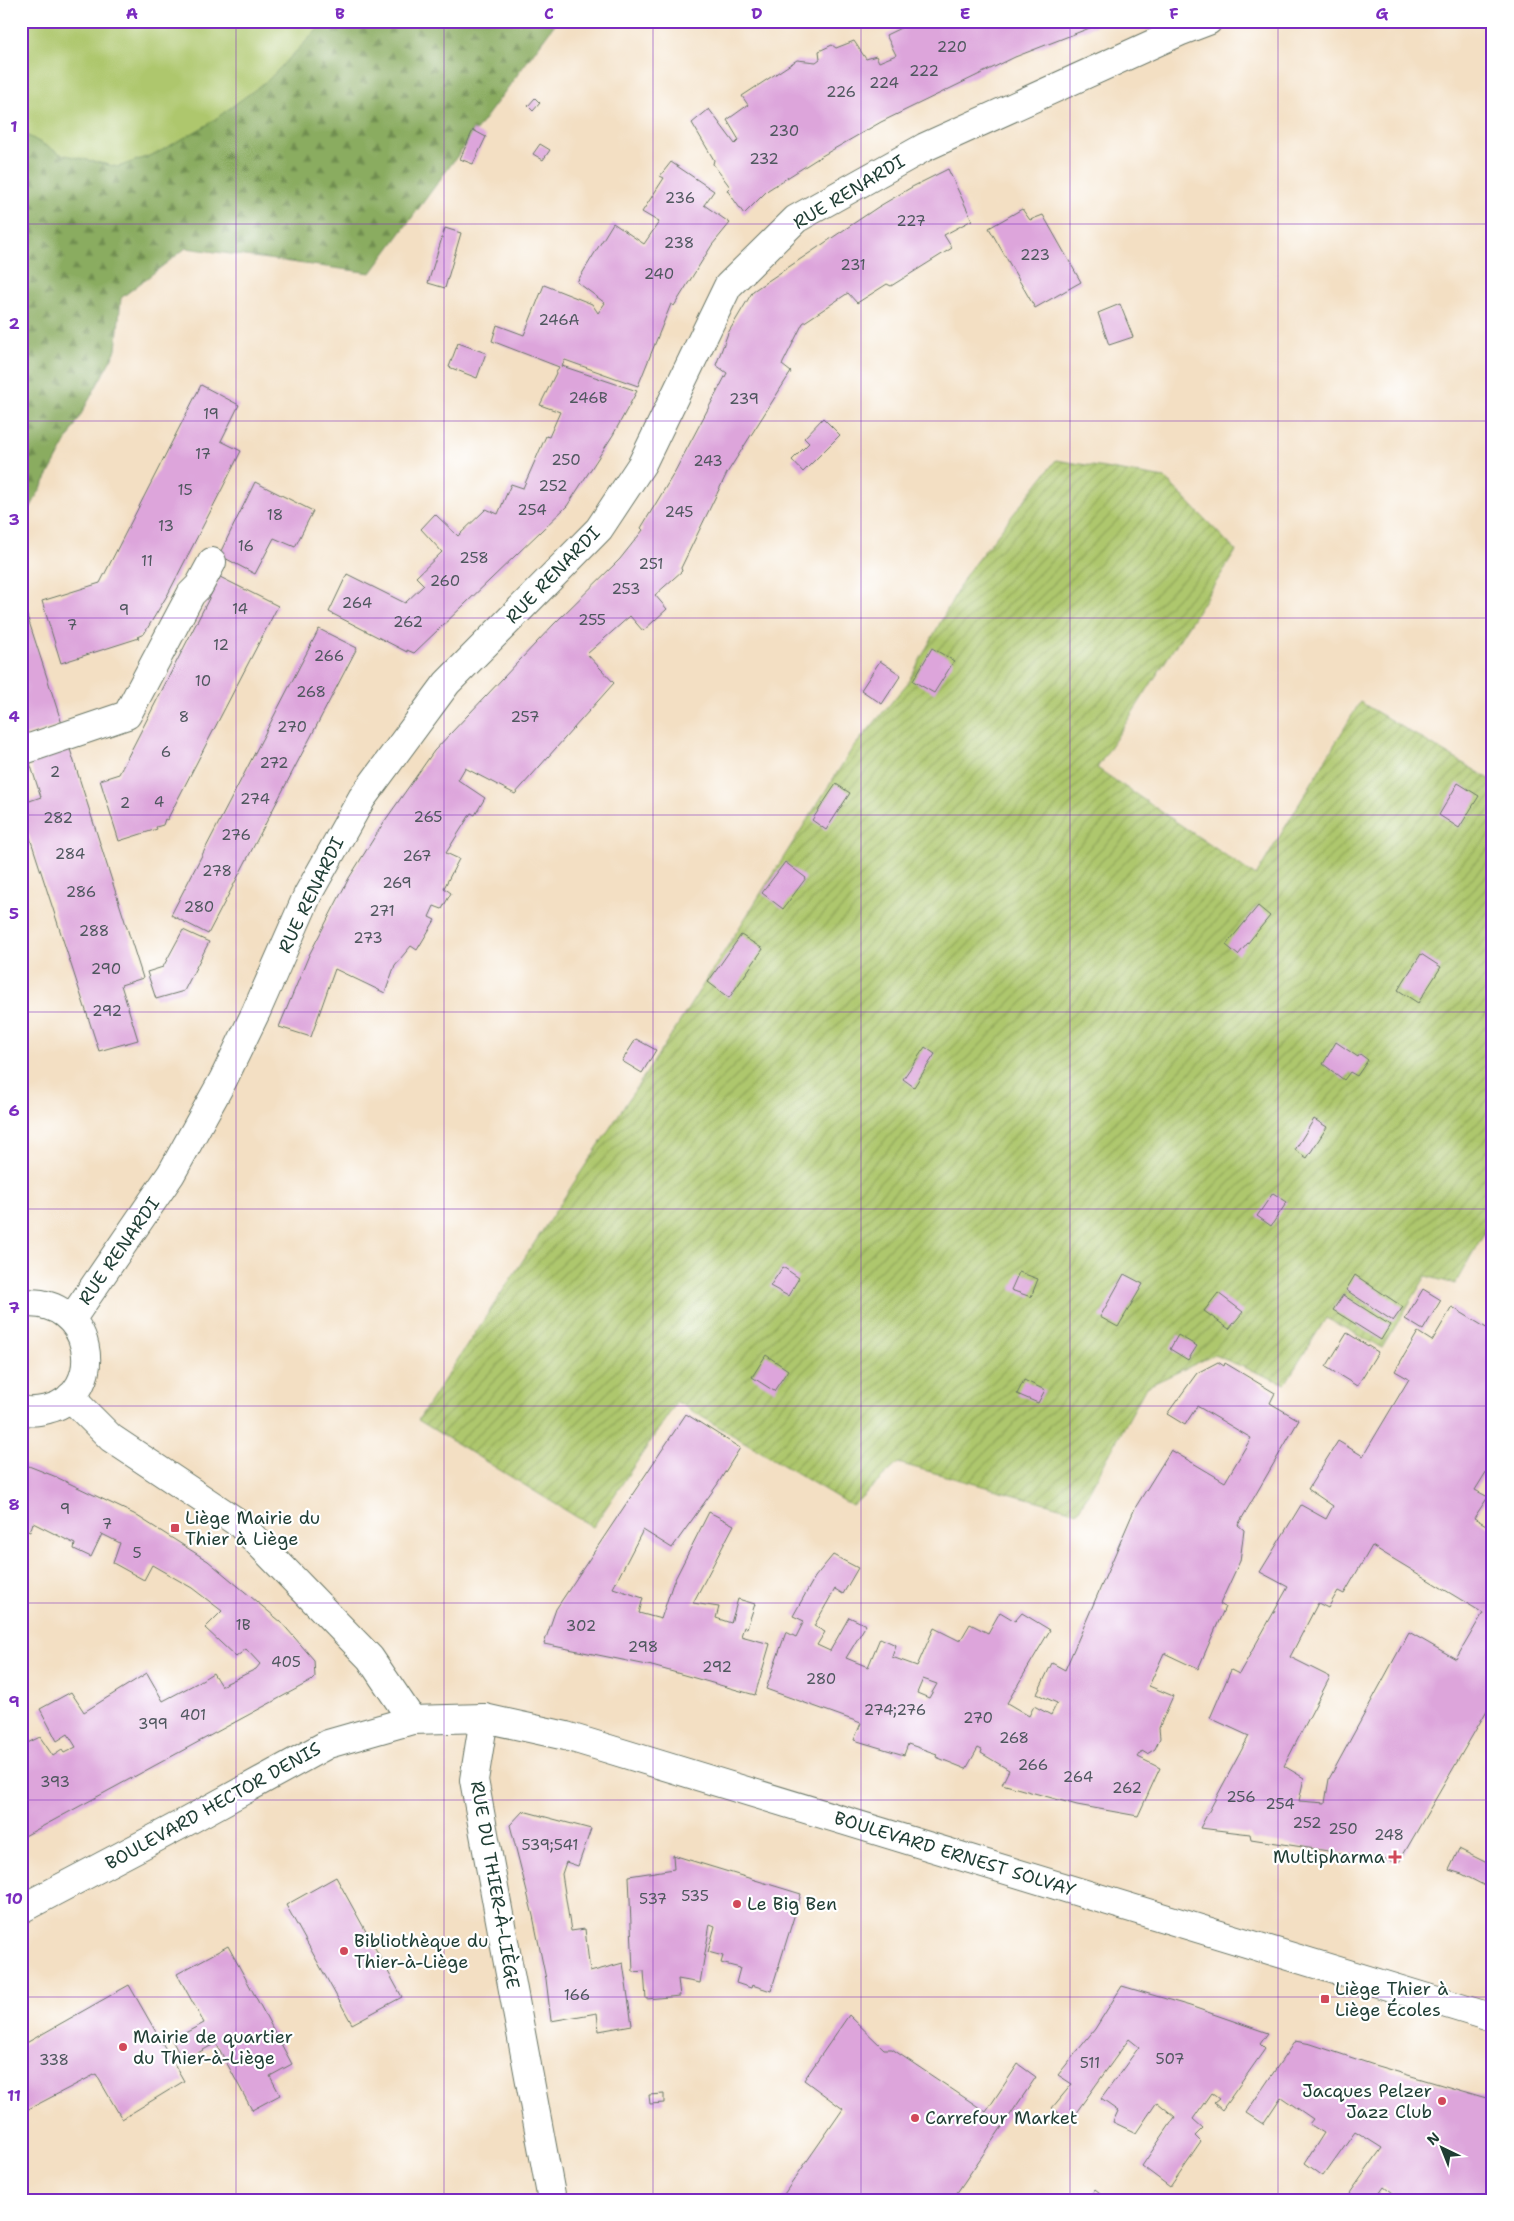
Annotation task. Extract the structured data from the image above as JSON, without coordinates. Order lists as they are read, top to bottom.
{
  "streets": {
    "street": [
      "RUE RENARDI",
      "BOULEVARD HECTOR DENIS",
      "BOULEVARD ERNEST SOLVAY",
      "RUE DU THIER-À-LIÈGE"
    ]
  },
  "crossings": [
    ["BOULEVARD HECTOR DENIS", "BOULEVARD ERNEST SOLVAY"],
    ["BOULEVARD ERNEST SOLVAY", "RUE DU THIER-À-LIÈGE"]
  ],
  "places": {
    "transit": ["Liège Mairie du Thier à Liège", "Liège Thier à Liège Écoles"],
    "health": ["Multipharma"],
    "other": [
      "Le Big Ben",
      "Bibliothèque du Thier-à-Liège",
      "Mairie de quartier du Thier-à-Liège",
      "Jacques Pelzer Jazz Club",
      "Carrefour Market"
    ]
  },
  "house_numbers": [
    "220",
    "222",
    "224",
    "226",
    "230",
    "232",
    "236",
    "227",
    "238",
    "223",
    "231",
    "240",
    "246A",
    "246B",
    "239",
    "19",
    "17",
    "250",
    "243",
    "252",
    "15",
    "254",
    "245",
    "18",
    "13",
    "16",
    "258",
    "11",
    "251",
    "260",
    "253",
    "264",
    "14",
    "9",
    "255",
    "262",
    "7",
    "12",
    "266",
    "10",
    "268",
    "8",
    "257",
    "270",
    "6",
    "272",
    "2",
    "274",
    "4",
    "2",
    "265",
    "282",
    "276",
    "284",
    "267",
    "278",
    "269",
    "286",
    "280",
    "271",
    "288",
    "273",
    "290",
    "292",
    "9",
    "7",
    "5",
    "1B",
    "302",
    "298",
    "405",
    "292",
    "280",
    "274;276",
    "401",
    "270",
    "399",
    "268",
    "266",
    "264",
    "393",
    "262",
    "256",
    "254",
    "252",
    "250",
    "248",
    "539;541",
    "535",
    "537",
    "166",
    "507",
    "338",
    "511"
  ],
  "north": "top left",
  "grid": {
    "columns": [
      "A",
      "B",
      "C",
      "D",
      "E",
      "F",
      "G"
    ],
    "rows": [
      "1",
      "2",
      "3",
      "4",
      "5",
      "6",
      "7",
      "8",
      "9",
      "10",
      "11"
    ]
  }
}
